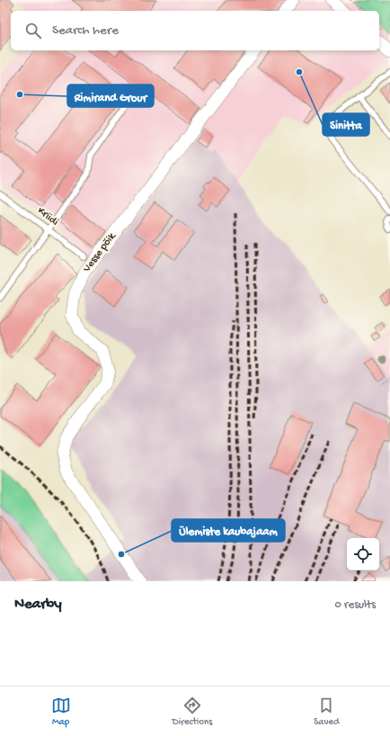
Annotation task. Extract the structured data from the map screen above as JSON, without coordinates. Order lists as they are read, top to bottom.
{
  "streets": {
    "street": ["Vesse põik"],
    "lane": ["Kriidi"]
  },
  "places": ["Sinitta", "Rimirand Grour", "Ülemiste kaubajaam"],
  "page": {
    "search": "Search here",
    "heading": ["Nearby", "0 results"],
    "nav": ["Map", "Directions", "Saved"]
  }
}
